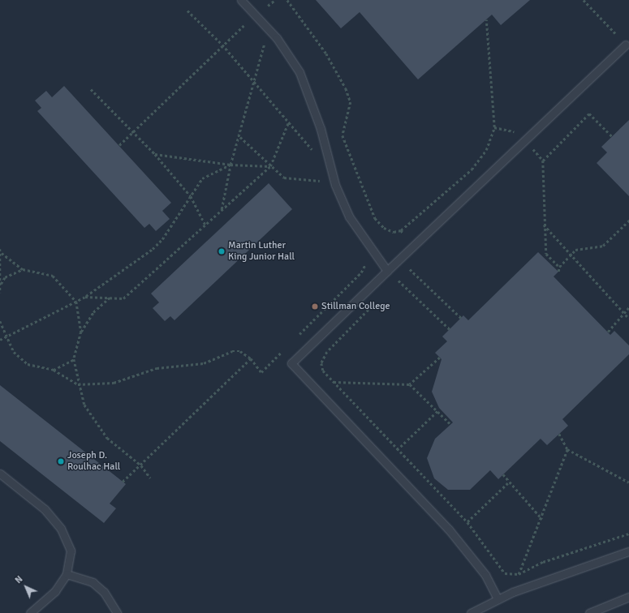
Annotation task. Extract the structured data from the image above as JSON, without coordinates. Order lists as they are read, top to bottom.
{
  "places": ["Martin Luther King Junior Hall", "Stillman College", "Joseph D. Roulhac Hall"],
  "north": "top left"
}
